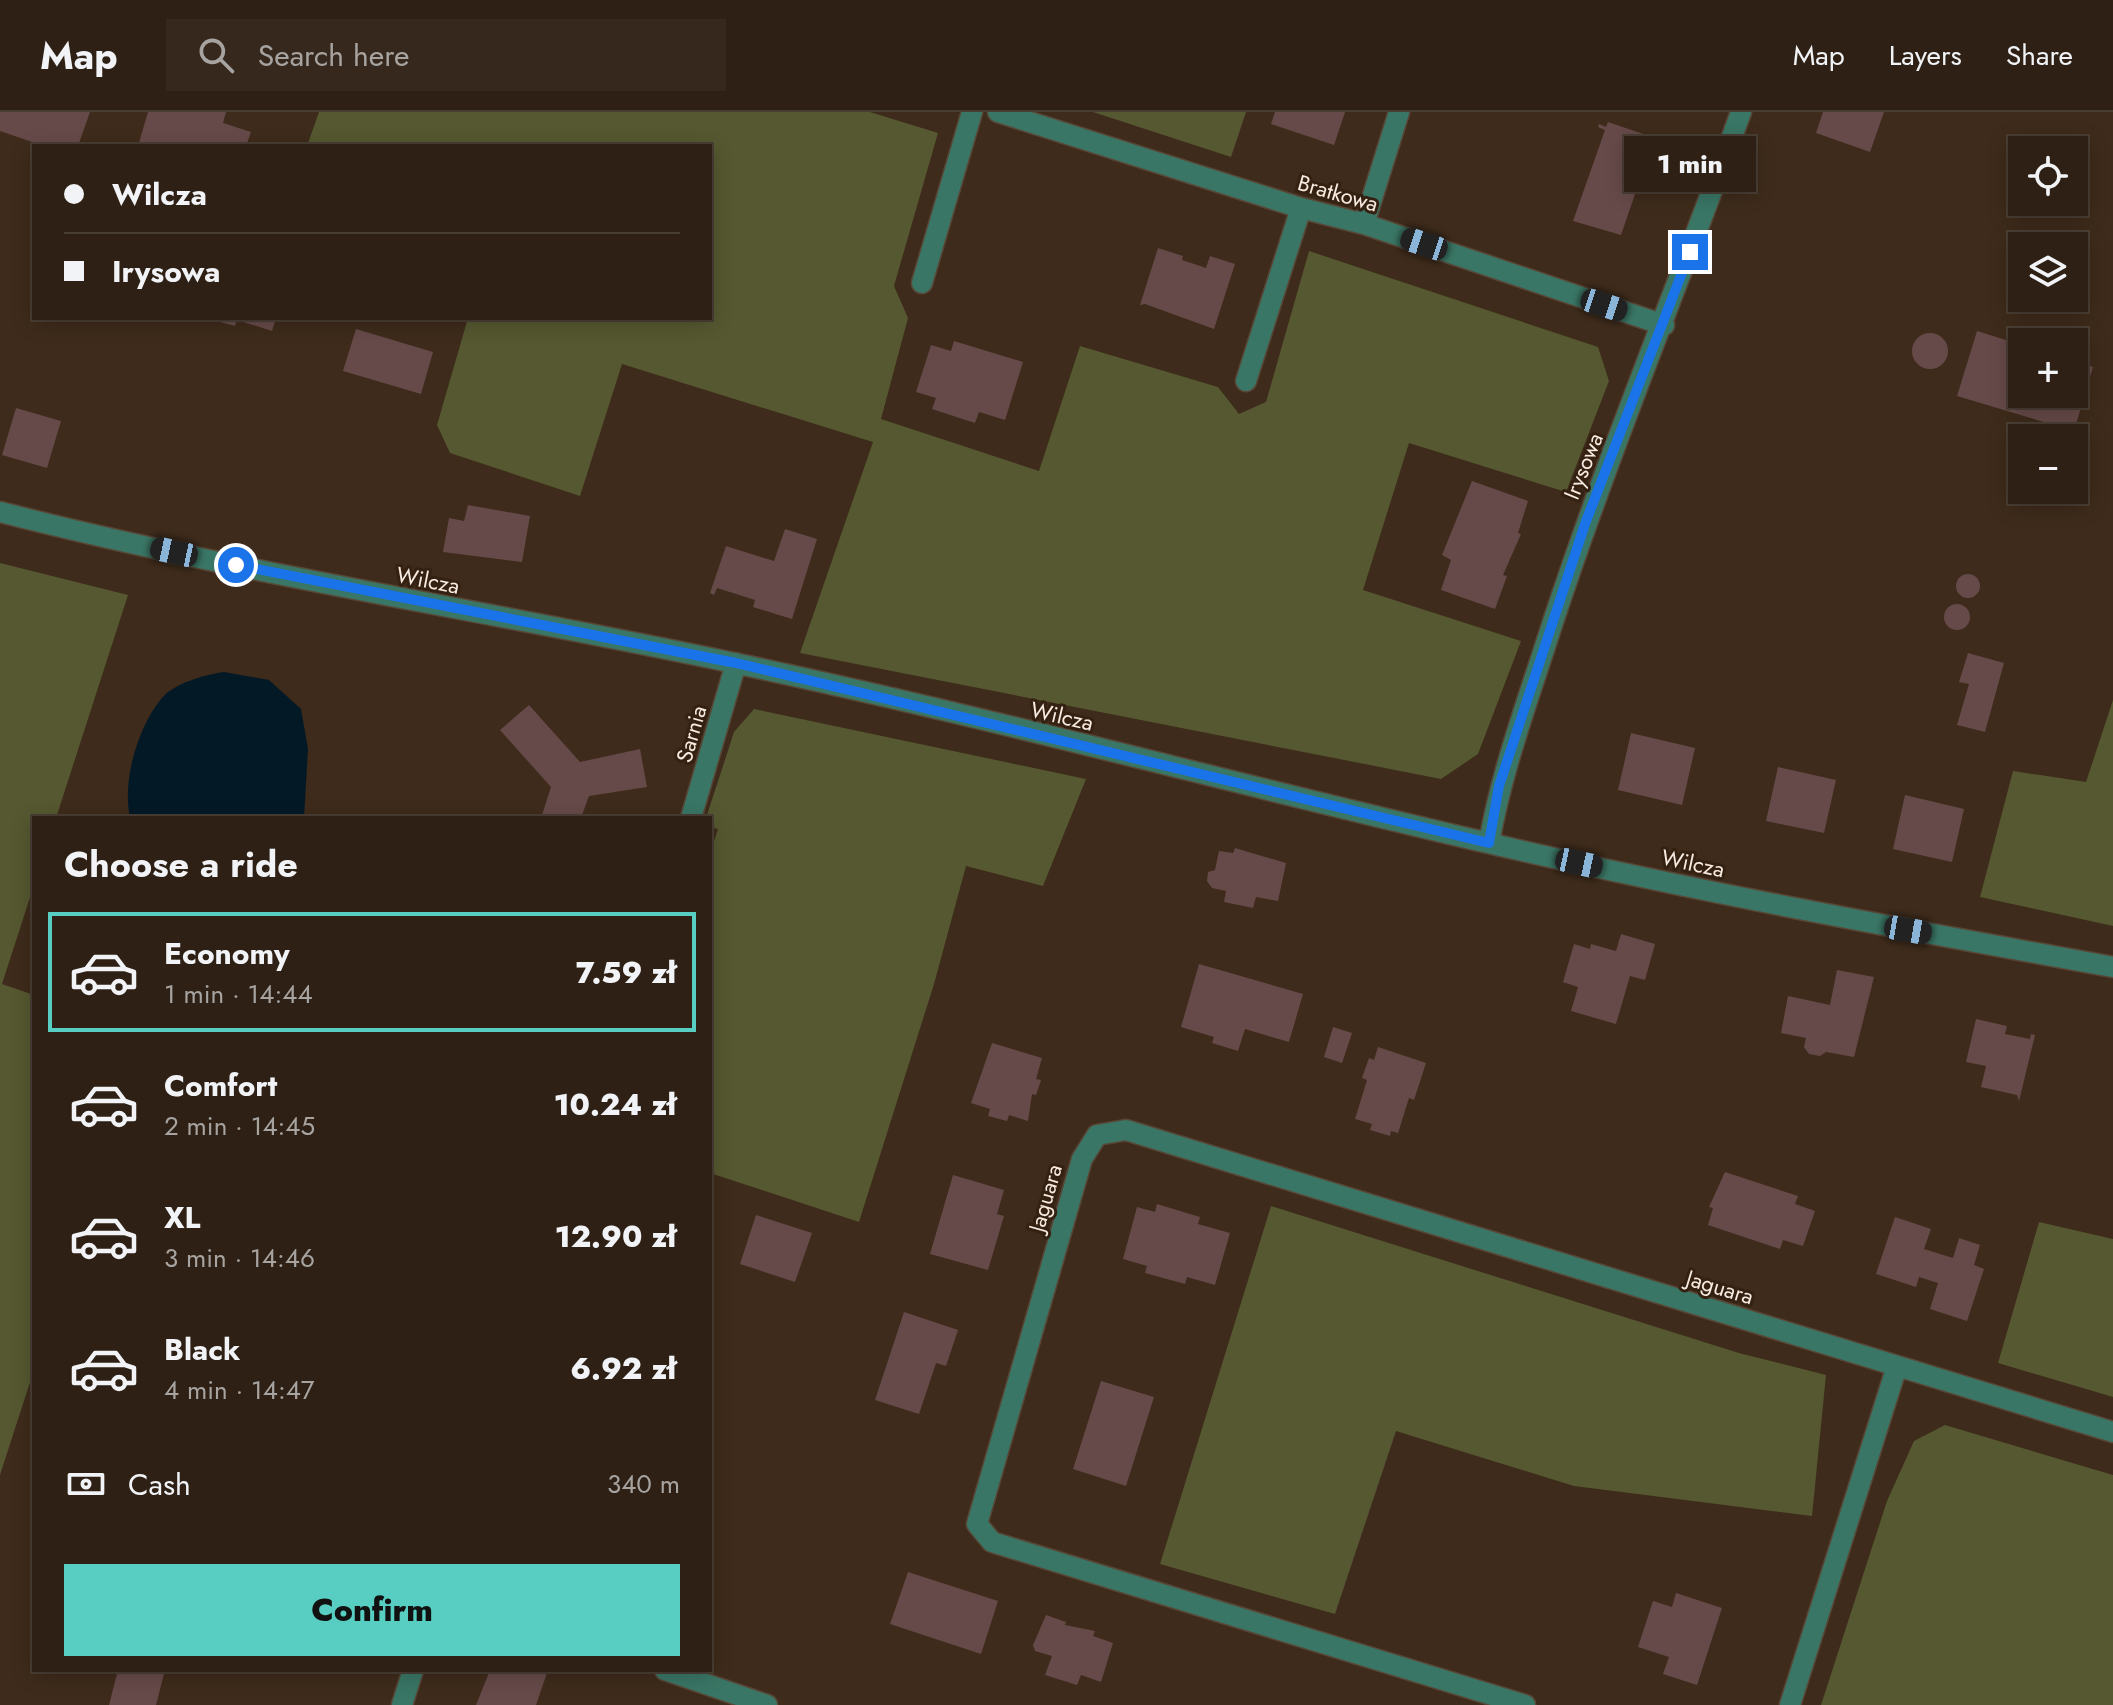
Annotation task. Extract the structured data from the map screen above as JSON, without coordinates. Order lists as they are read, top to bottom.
{
  "streets": {
    "street": [
      "Bratkowa",
      "Irysowa",
      "Wilcza",
      "Sarnia",
      "Jaguara"
    ]
  },
  "crossings": [
    ["Bratkowa", "Irysowa"],
    ["Irysowa", "Wilcza"],
    ["Wilcza", "Sarnia"]
  ],
  "page": {
    "header": "Map",
    "search": "Search here",
    "nav": ["Map", "Layers", "Share"],
    "map_buttons": ["+", "−"],
    "bubble": "1 min",
    "banner": ["Wilcza", "Irysowa"],
    "heading": "Choose a ride",
    "list": [
      {
        "name": "Economy",
        "note": "1 min · 14:44",
        "value": "7.59 zł"
      },
      {
        "name": "Comfort",
        "note": "2 min · 14:45",
        "value": "10.24 zł"
      },
      {
        "name": "XL",
        "note": "3 min · 14:46",
        "value": "12.90 zł"
      },
      {
        "name": "Black",
        "note": "4 min · 14:47",
        "value": "6.92 zł"
      }
    ],
    "pay": ["Cash", "340 m"],
    "buttons": "Confirm"
  }
}
